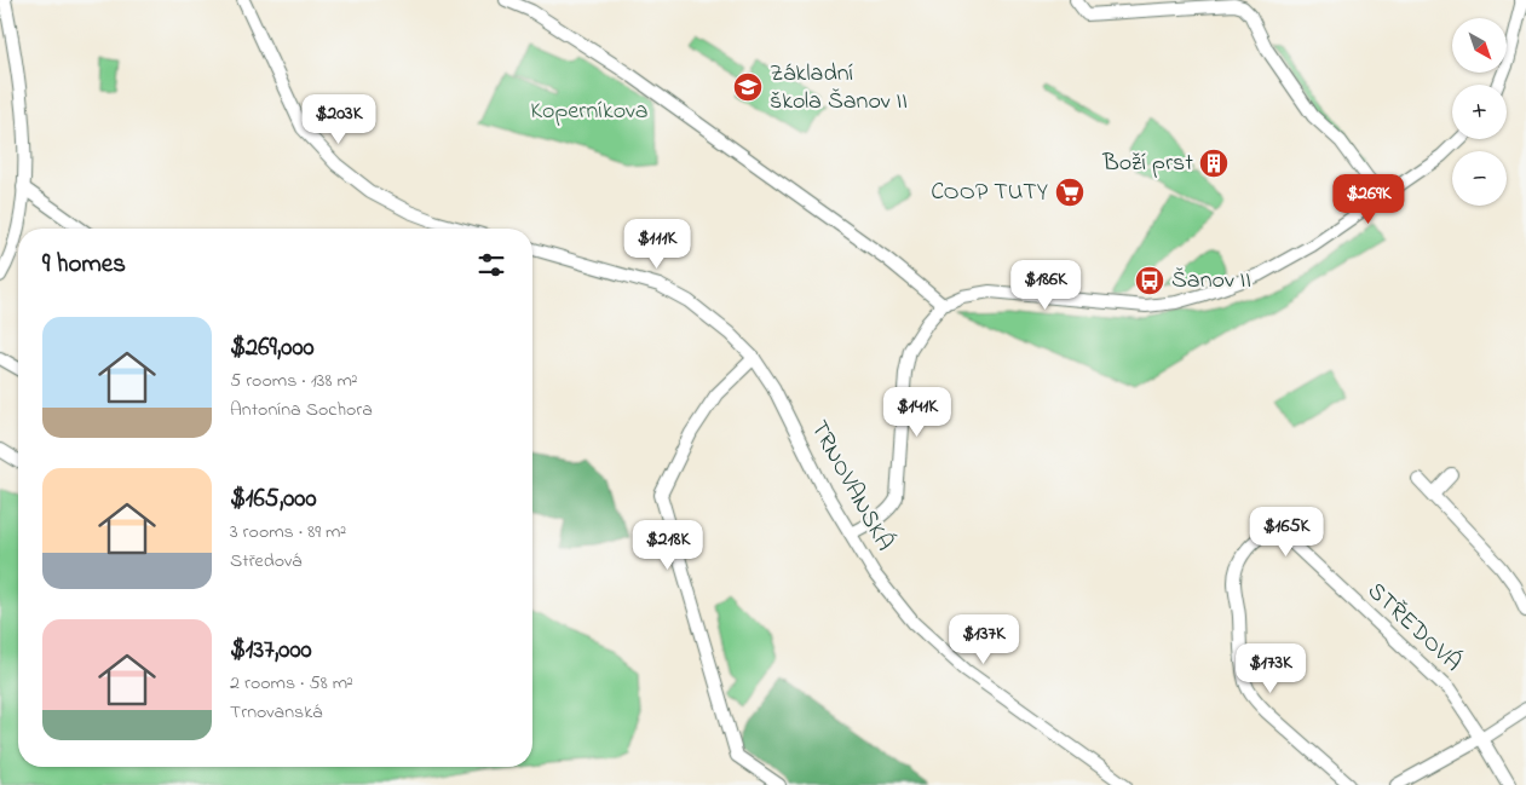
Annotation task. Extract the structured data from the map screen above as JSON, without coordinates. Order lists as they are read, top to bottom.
{
  "streets": {
    "street": ["TRNOVANSKÁ", "STŘEDOVÁ"]
  },
  "parks": ["Koperníkova"],
  "places": {
    "school or university": ["Základní škola Šanov II"],
    "building": ["Boží prst"],
    "supermarket": ["COOP TUTY"],
    "bus stop": ["Šanov II"]
  },
  "north": "bottom right",
  "page": {
    "map_buttons": ["+", "−"],
    "price": [
      "$203K",
      "$269K",
      "$111K",
      "$186K",
      "$141K",
      "$165K",
      "$218K",
      "$137K",
      "$173K"
    ],
    "heading": "9 homes",
    "list": [
      {
        "name": "$269,000",
        "note": "5 rooms · 138 m² · Antonína Sochora"
      },
      {
        "name": "$165,000",
        "note": "3 rooms · 89 m² · Středová"
      },
      {
        "name": "$137,000",
        "note": "2 rooms · 58 m² · Trnovanská"
      }
    ]
  }
}
